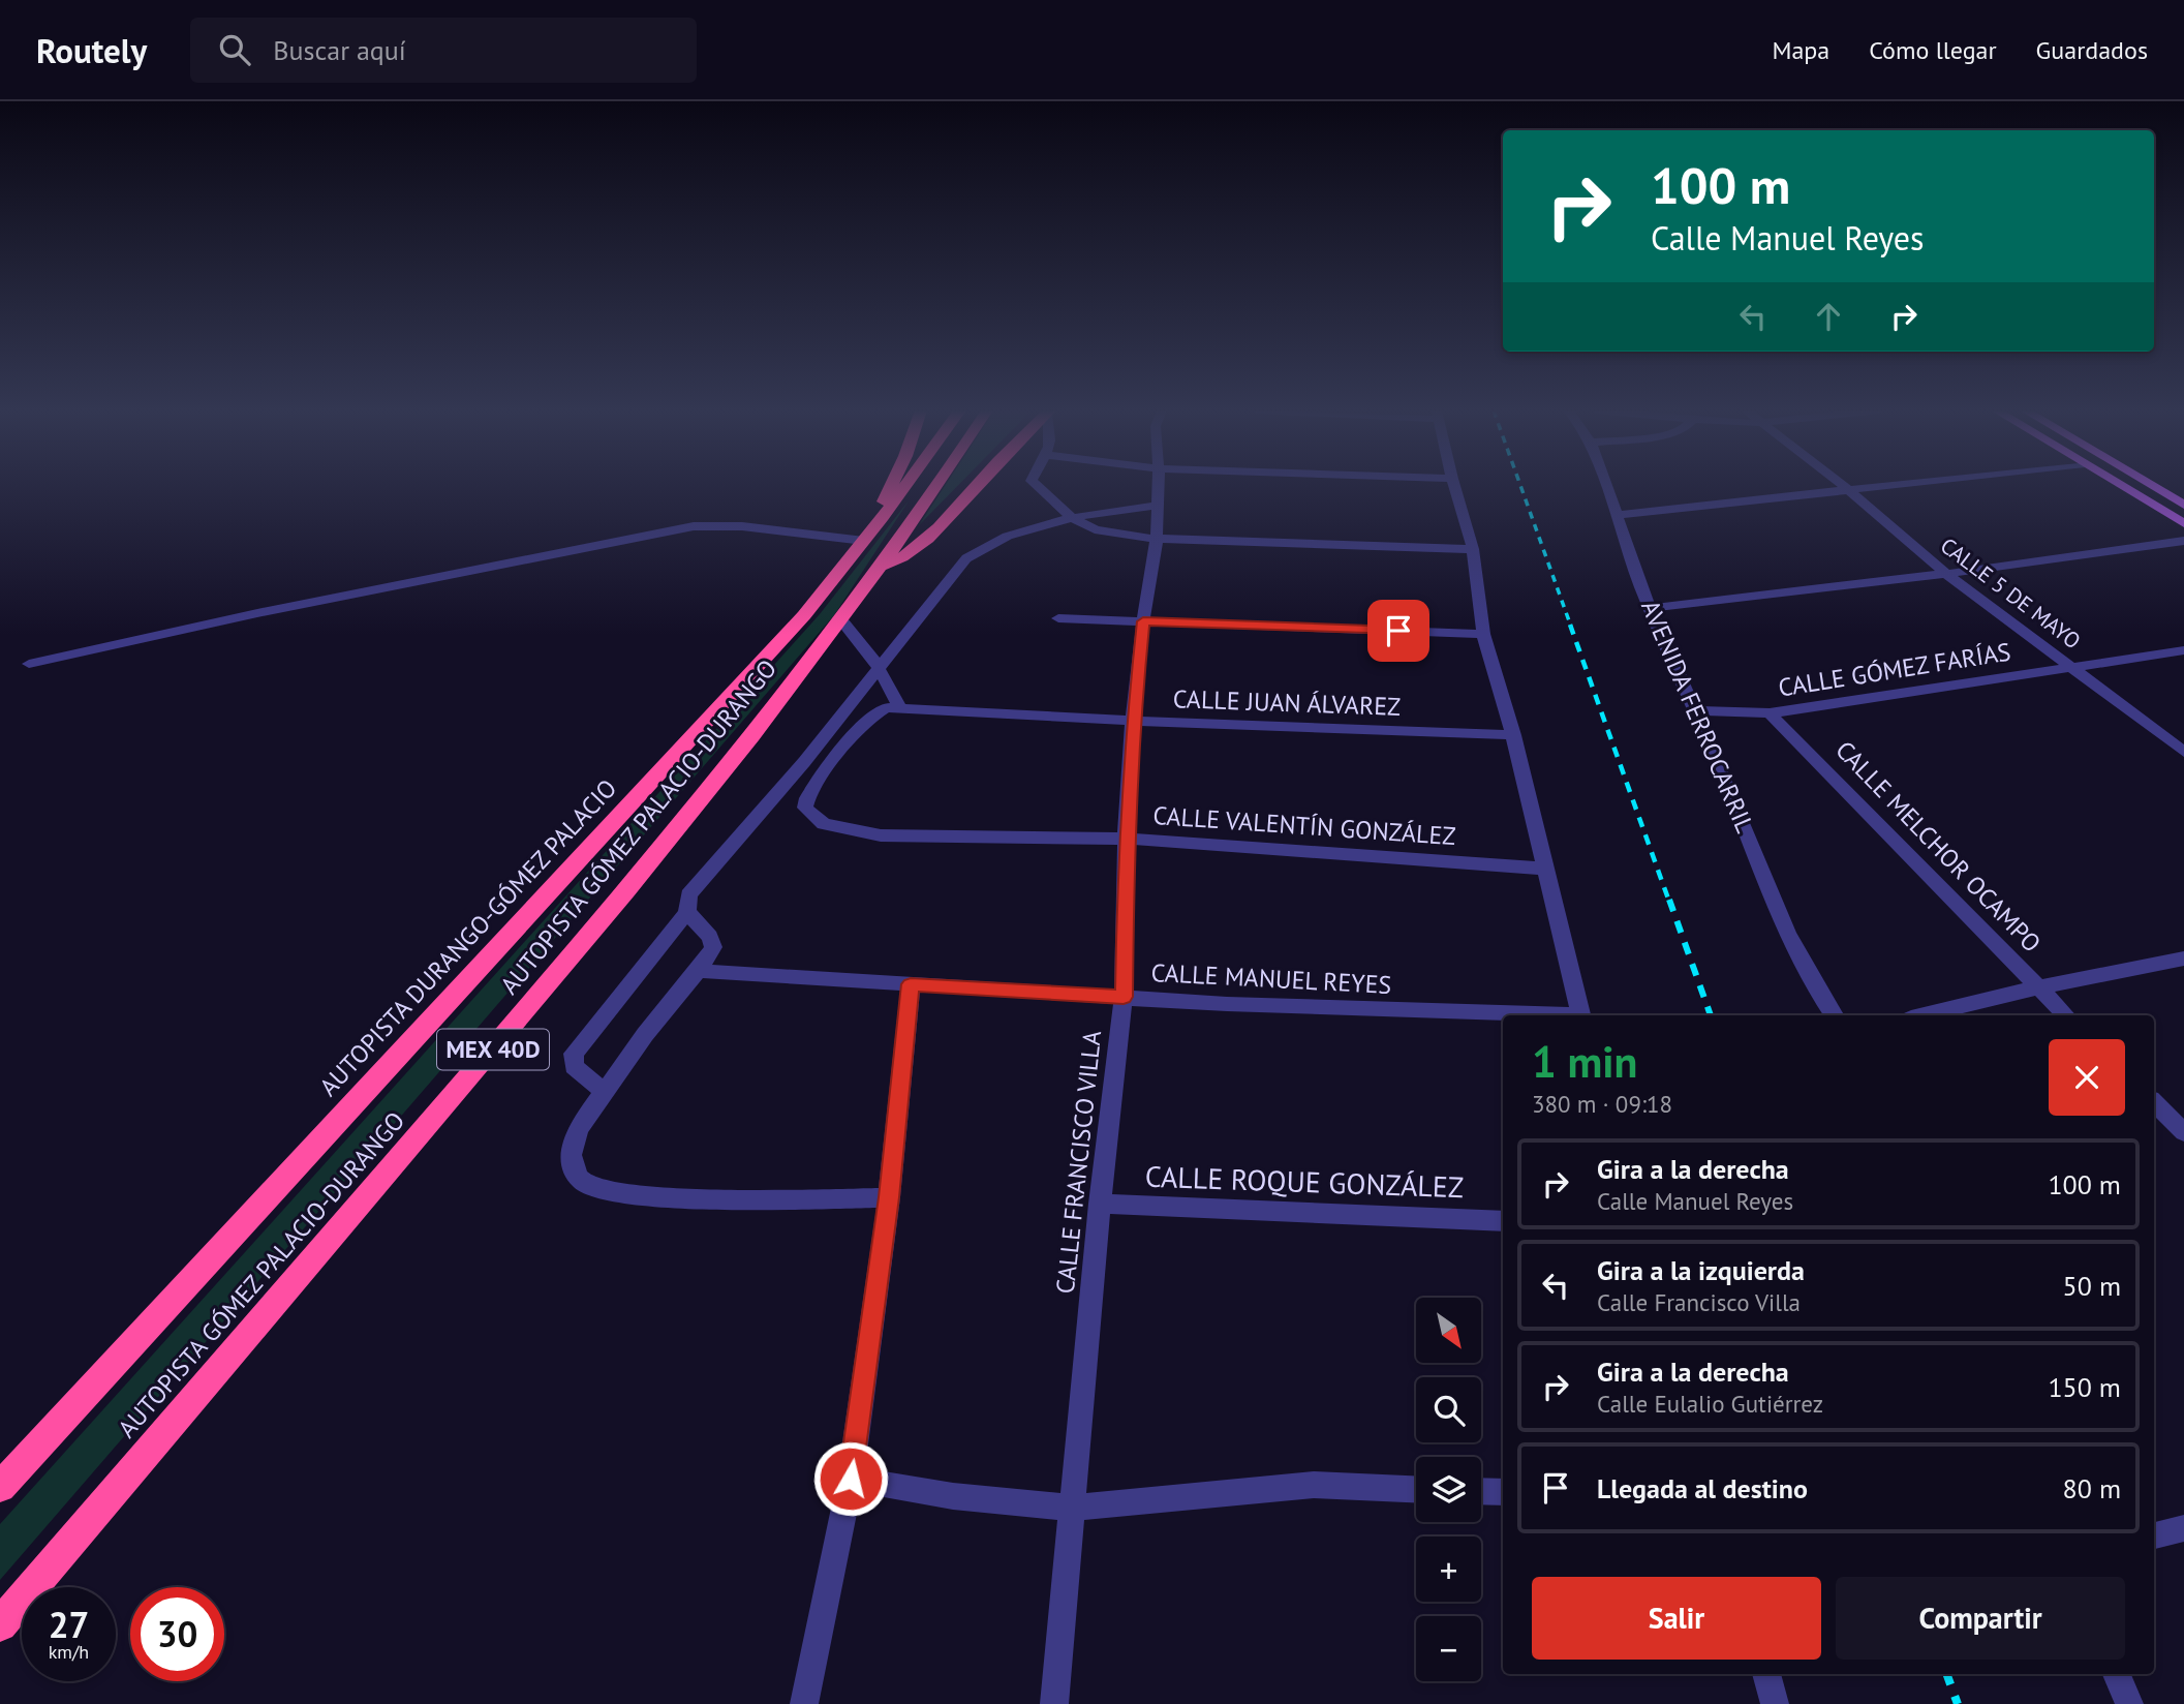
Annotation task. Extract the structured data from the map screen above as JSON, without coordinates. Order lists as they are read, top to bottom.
{
  "streets": {
    "highway": ["AUTOPISTA GÓMEZ PALACIO-DURANGO", "AUTOPISTA DURANGO-GÓMEZ PALACIO", "MEX 40D"],
    "street": [
      "CALLE 5 DE MAYO",
      "CALLE GÓMEZ FARÍAS",
      "CALLE JUAN ÁLVAREZ",
      "AVENIDA FERROCARRIL",
      "CALLE VALENTÍN GONZÁLEZ",
      "CALLE MELCHOR OCAMPO",
      "CALLE MANUEL REYES",
      "CALLE FRANCISCO VILLA",
      "CALLE ROQUE GONZÁLEZ"
    ]
  },
  "crossings": [
    ["CALLE 5 DE MAYO", "CALLE GÓMEZ FARÍAS"],
    ["CALLE GÓMEZ FARÍAS", "AVENIDA FERROCARRIL"],
    ["CALLE GÓMEZ FARÍAS", "CALLE MELCHOR OCAMPO"],
    ["CALLE JUAN ÁLVAREZ", "CALLE FRANCISCO VILLA"],
    ["CALLE VALENTÍN GONZÁLEZ", "CALLE FRANCISCO VILLA"],
    ["CALLE MANUEL REYES", "CALLE FRANCISCO VILLA"],
    ["CALLE FRANCISCO VILLA", "CALLE ROQUE GONZÁLEZ"]
  ],
  "north": "bottom right",
  "page": {
    "header": "Routely",
    "search": "Buscar aquí",
    "nav": ["Mapa", "Cómo llegar", "Guardados"],
    "turn": ["100 m", "Calle Manuel Reyes"],
    "heading": ["1 min", "380 m · 09:18"],
    "list": [
      {
        "name": "Gira a la derecha",
        "note": "Calle Manuel Reyes",
        "value": "100 m"
      },
      {
        "name": "Gira a la izquierda",
        "note": "Calle Francisco Villa",
        "value": "50 m"
      },
      {
        "name": "Gira a la derecha",
        "note": "Calle Eulalio Gutiérrez",
        "value": "150 m"
      },
      {
        "name": "Llegada al destino",
        "value": "80 m"
      }
    ],
    "map_buttons": ["+", "−"],
    "buttons": ["Salir", "Compartir"],
    "speed": "27 km/h",
    "limit": "30"
  }
}
